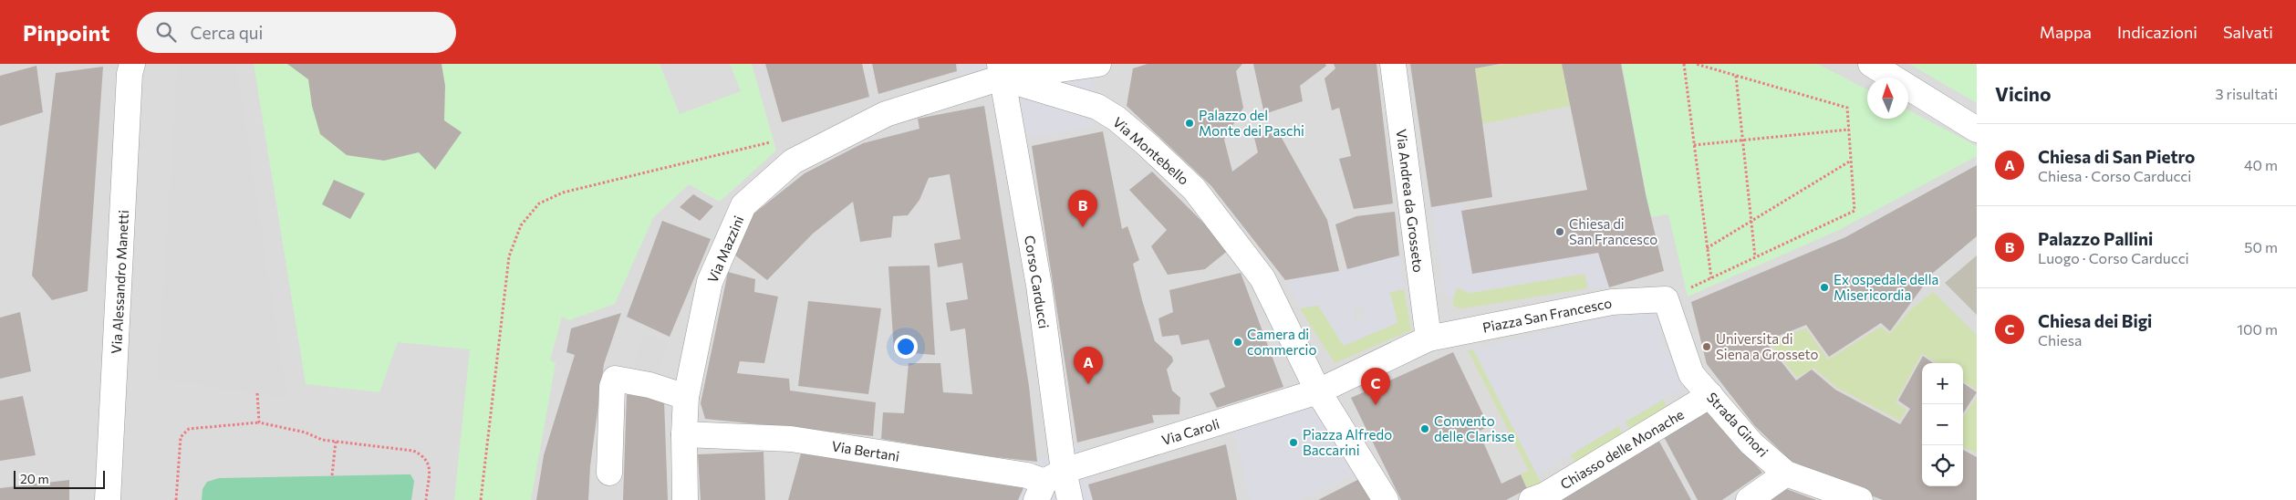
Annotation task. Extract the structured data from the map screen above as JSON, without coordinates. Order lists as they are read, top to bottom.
{
  "streets": {
    "street": [
      "Via Montebello",
      "Via Andrea da Grosseto",
      "Via Mazzini",
      "Via Alessandro Manetti",
      "Corso Carducci",
      "Piazza San Francesco",
      "Strada Ginori",
      "Via Caroli",
      "Chiasso delle Monache",
      "Via Bertani"
    ]
  },
  "crossings": [
    ["Via Montebello", "Via Mazzini"],
    ["Via Montebello", "Corso Carducci"],
    ["Via Montebello", "Piazza San Francesco"],
    ["Via Montebello", "Via Caroli"],
    ["Via Andrea da Grosseto", "Piazza San Francesco"],
    ["Via Mazzini", "Corso Carducci"],
    ["Via Mazzini", "Via Bertani"],
    ["Corso Carducci", "Via Caroli"],
    ["Corso Carducci", "Via Bertani"],
    ["Piazza San Francesco", "Strada Ginori"],
    ["Piazza San Francesco", "Via Caroli"],
    ["Strada Ginori", "Chiasso delle Monache"],
    ["Via Caroli", "Via Bertani"]
  ],
  "places": [
    "Palazzo del Monte dei Paschi",
    "Chiesa di San Francesco",
    "Ex ospedale della Misericordia",
    "Camera di commercio",
    "Universita di Siena a Grosseto",
    "Convento delle Clarisse",
    "Piazza Alfredo Baccarini"
  ],
  "scale_bar": "20 m",
  "north": "top",
  "page": {
    "header": "Pinpoint",
    "search": "Cerca qui",
    "nav": ["Mappa", "Indicazioni", "Salvati"],
    "heading": ["Vicino", "3 risultati"],
    "list": [
      {
        "mark": "A",
        "name": "Chiesa di San Pietro",
        "note": "Chiesa · Corso Carducci",
        "value": "40 m"
      },
      {
        "mark": "B",
        "name": "Palazzo Pallini",
        "note": "Luogo · Corso Carducci",
        "value": "50 m"
      },
      {
        "mark": "C",
        "name": "Chiesa dei Bigi",
        "note": "Chiesa",
        "value": "100 m"
      }
    ],
    "pins": ["B", "A", "C"],
    "map_buttons": ["+", "−"],
    "scale": "20 m"
  }
}
